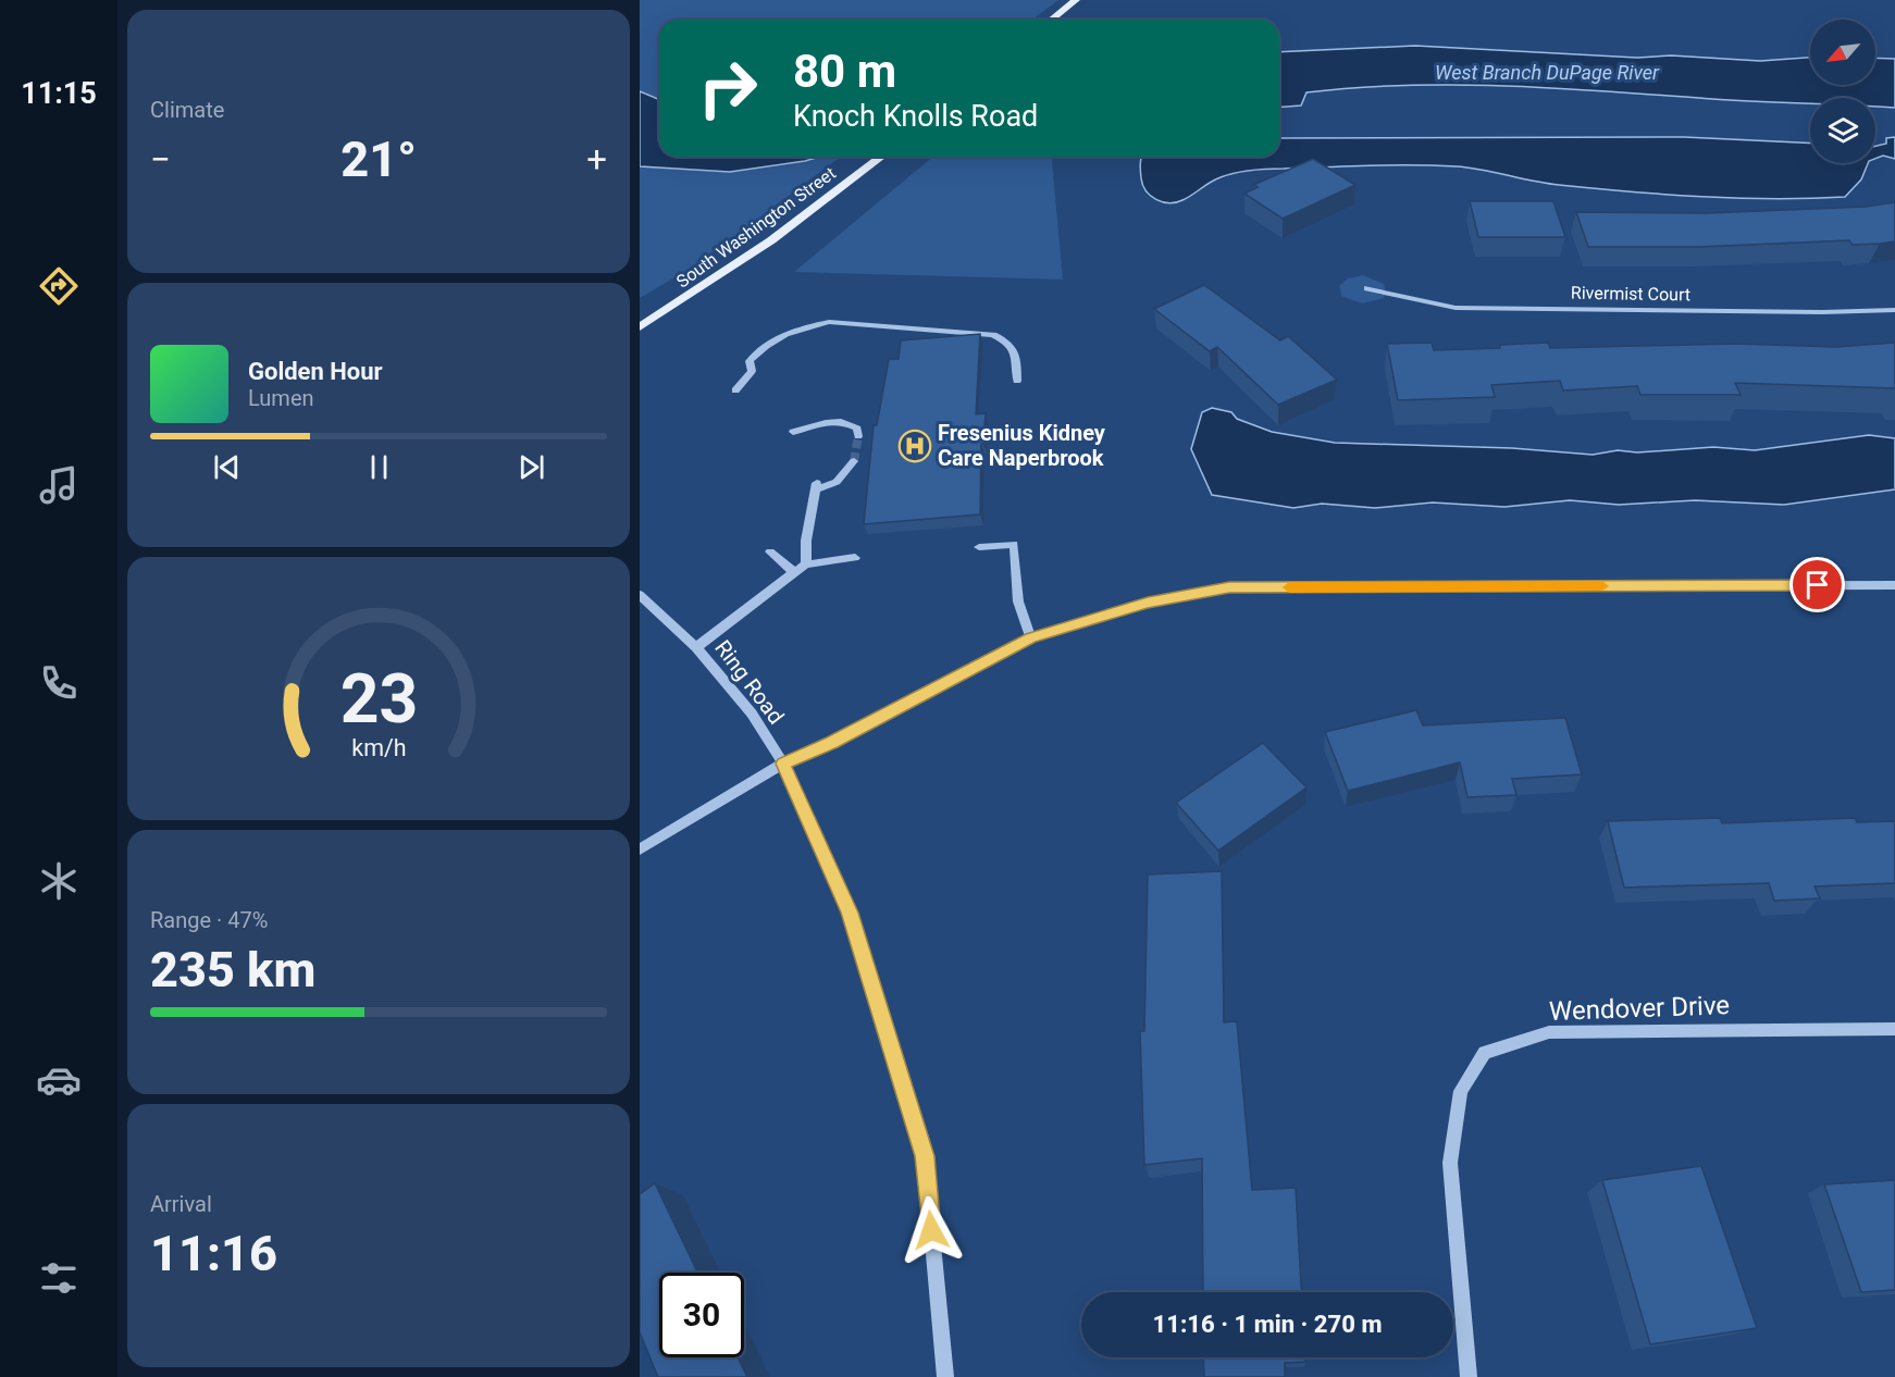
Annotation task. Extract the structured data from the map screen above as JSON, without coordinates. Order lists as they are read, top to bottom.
{
  "streets": {
    "main road": ["South Washington Street"],
    "street": ["Rivermist Court", "Ring Road", "Wendover Drive"]
  },
  "water": ["West Branch DuPage River"],
  "places": {
    "hospital": ["Fresenius Kidney Care Naperbrook"]
  },
  "north": "bottom left",
  "page": {
    "tabs": "11:15",
    "tile": [
      "Climate",
      ["Range · 47%", "235 km"],
      ["Arrival", "11:16"]
    ],
    "turn": ["80 m", "Knoch Knolls Road"],
    "heat": ["−", "21°", "+"],
    "song": ["Golden Hour", "Lumen"],
    "limit": "30",
    "trip": "11:16 · 1 min · 270 m",
    "gauge": ["23", "km/h"]
  }
}
